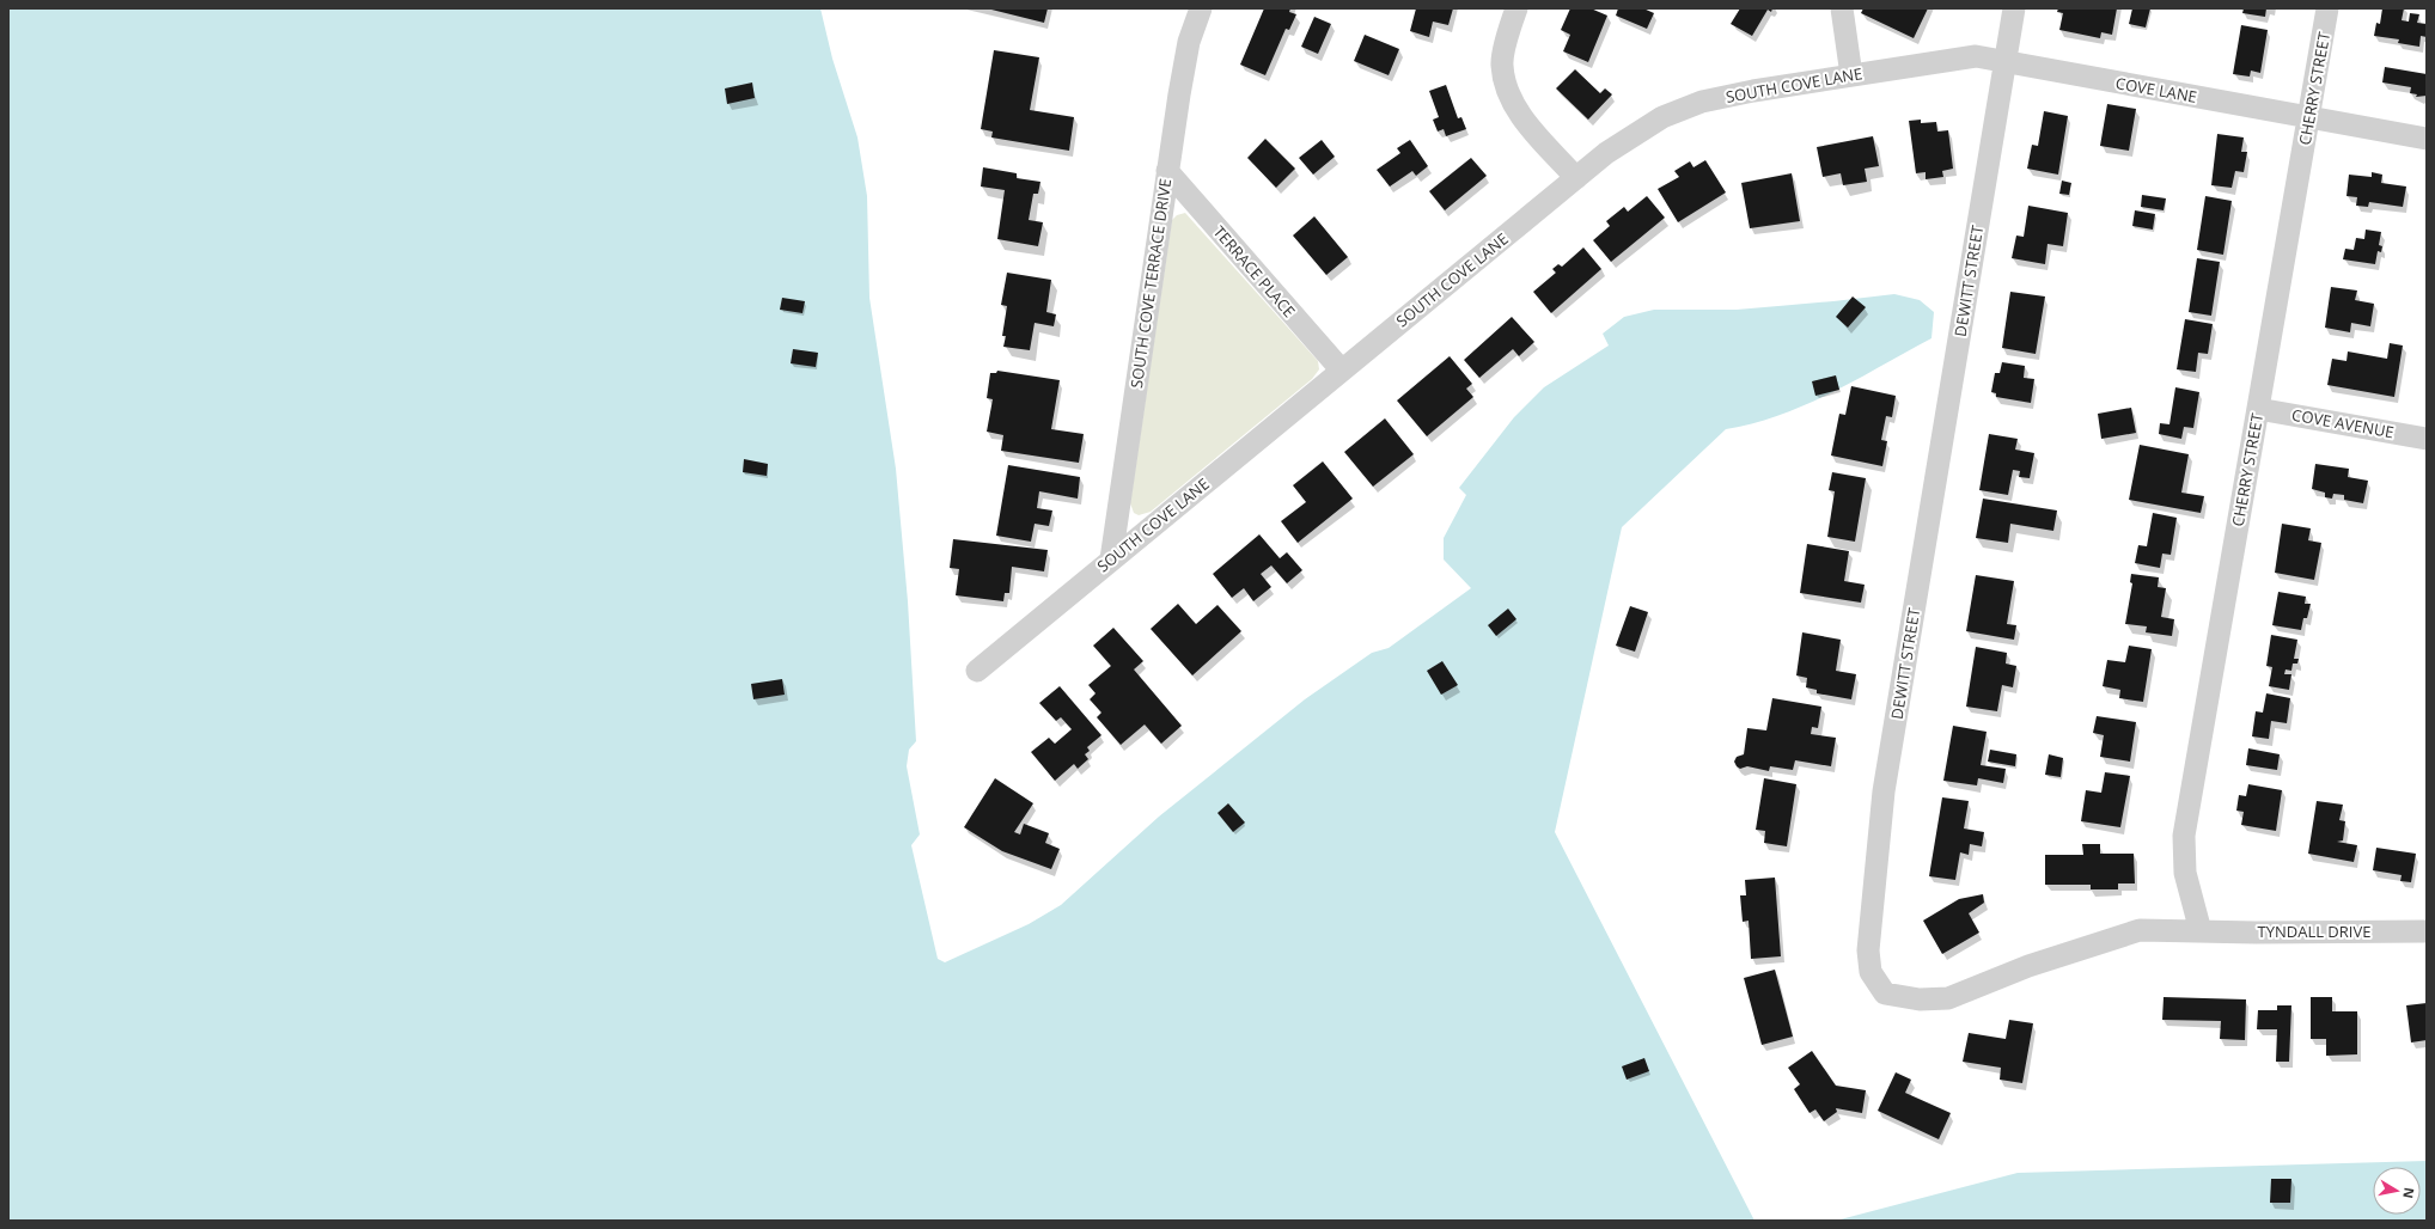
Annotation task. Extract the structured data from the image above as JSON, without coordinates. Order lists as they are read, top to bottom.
{
  "streets": {
    "street": [
      "SOUTH COVE LANE",
      "CHERRY STREET",
      "COVE LANE",
      "TERRACE PLACE",
      "DEWITT STREET",
      "SOUTH COVE TERRACE DRIVE",
      "COVE AVENUE",
      "TYNDALL DRIVE"
    ]
  },
  "crossings": [
    ["SOUTH COVE LANE", "COVE LANE"],
    ["SOUTH COVE LANE", "TERRACE PLACE"],
    ["SOUTH COVE LANE", "DEWITT STREET"],
    ["SOUTH COVE LANE", "SOUTH COVE TERRACE DRIVE"],
    ["CHERRY STREET", "COVE LANE"],
    ["CHERRY STREET", "DEWITT STREET"],
    ["CHERRY STREET", "COVE AVENUE"],
    ["CHERRY STREET", "TYNDALL DRIVE"],
    ["COVE LANE", "DEWITT STREET"],
    ["TERRACE PLACE", "SOUTH COVE TERRACE DRIVE"],
    ["DEWITT STREET", "TYNDALL DRIVE"]
  ],
  "north": "right"
}
